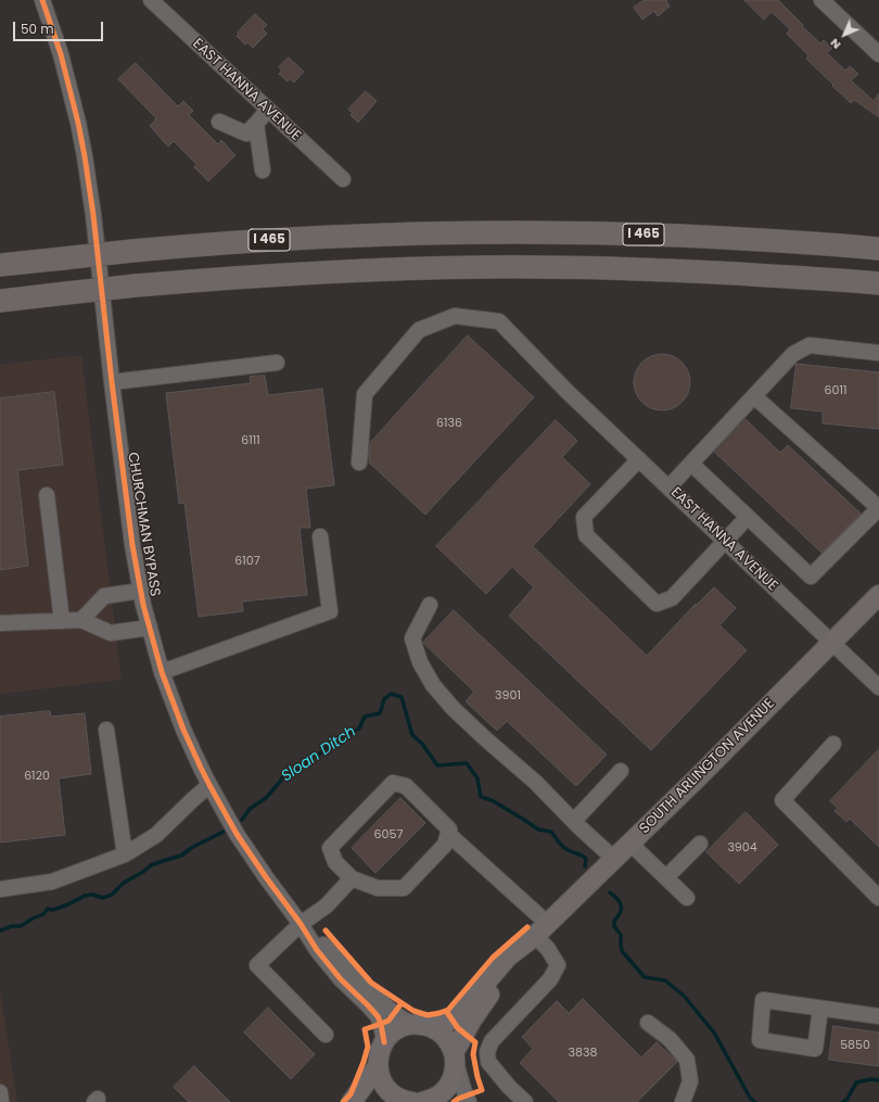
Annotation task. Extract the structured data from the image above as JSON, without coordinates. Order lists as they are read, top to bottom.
{
  "streets": {
    "highway": ["I 465"],
    "main road": ["SOUTH ARLINGTON AVENUE"],
    "street": ["EAST HANNA AVENUE", "CHURCHMAN BYPASS"]
  },
  "crossings": [
    ["EAST HANNA AVENUE", "SOUTH ARLINGTON AVENUE"],
    ["CHURCHMAN BYPASS", "SOUTH ARLINGTON AVENUE"]
  ],
  "water": ["Sloan Ditch"],
  "house_numbers": [
    "6011",
    "6136",
    "6111",
    "6107",
    "3901",
    "6120",
    "6057",
    "3904",
    "5850",
    "3838"
  ],
  "scale_bar": "50 m",
  "north": "bottom left"
}
